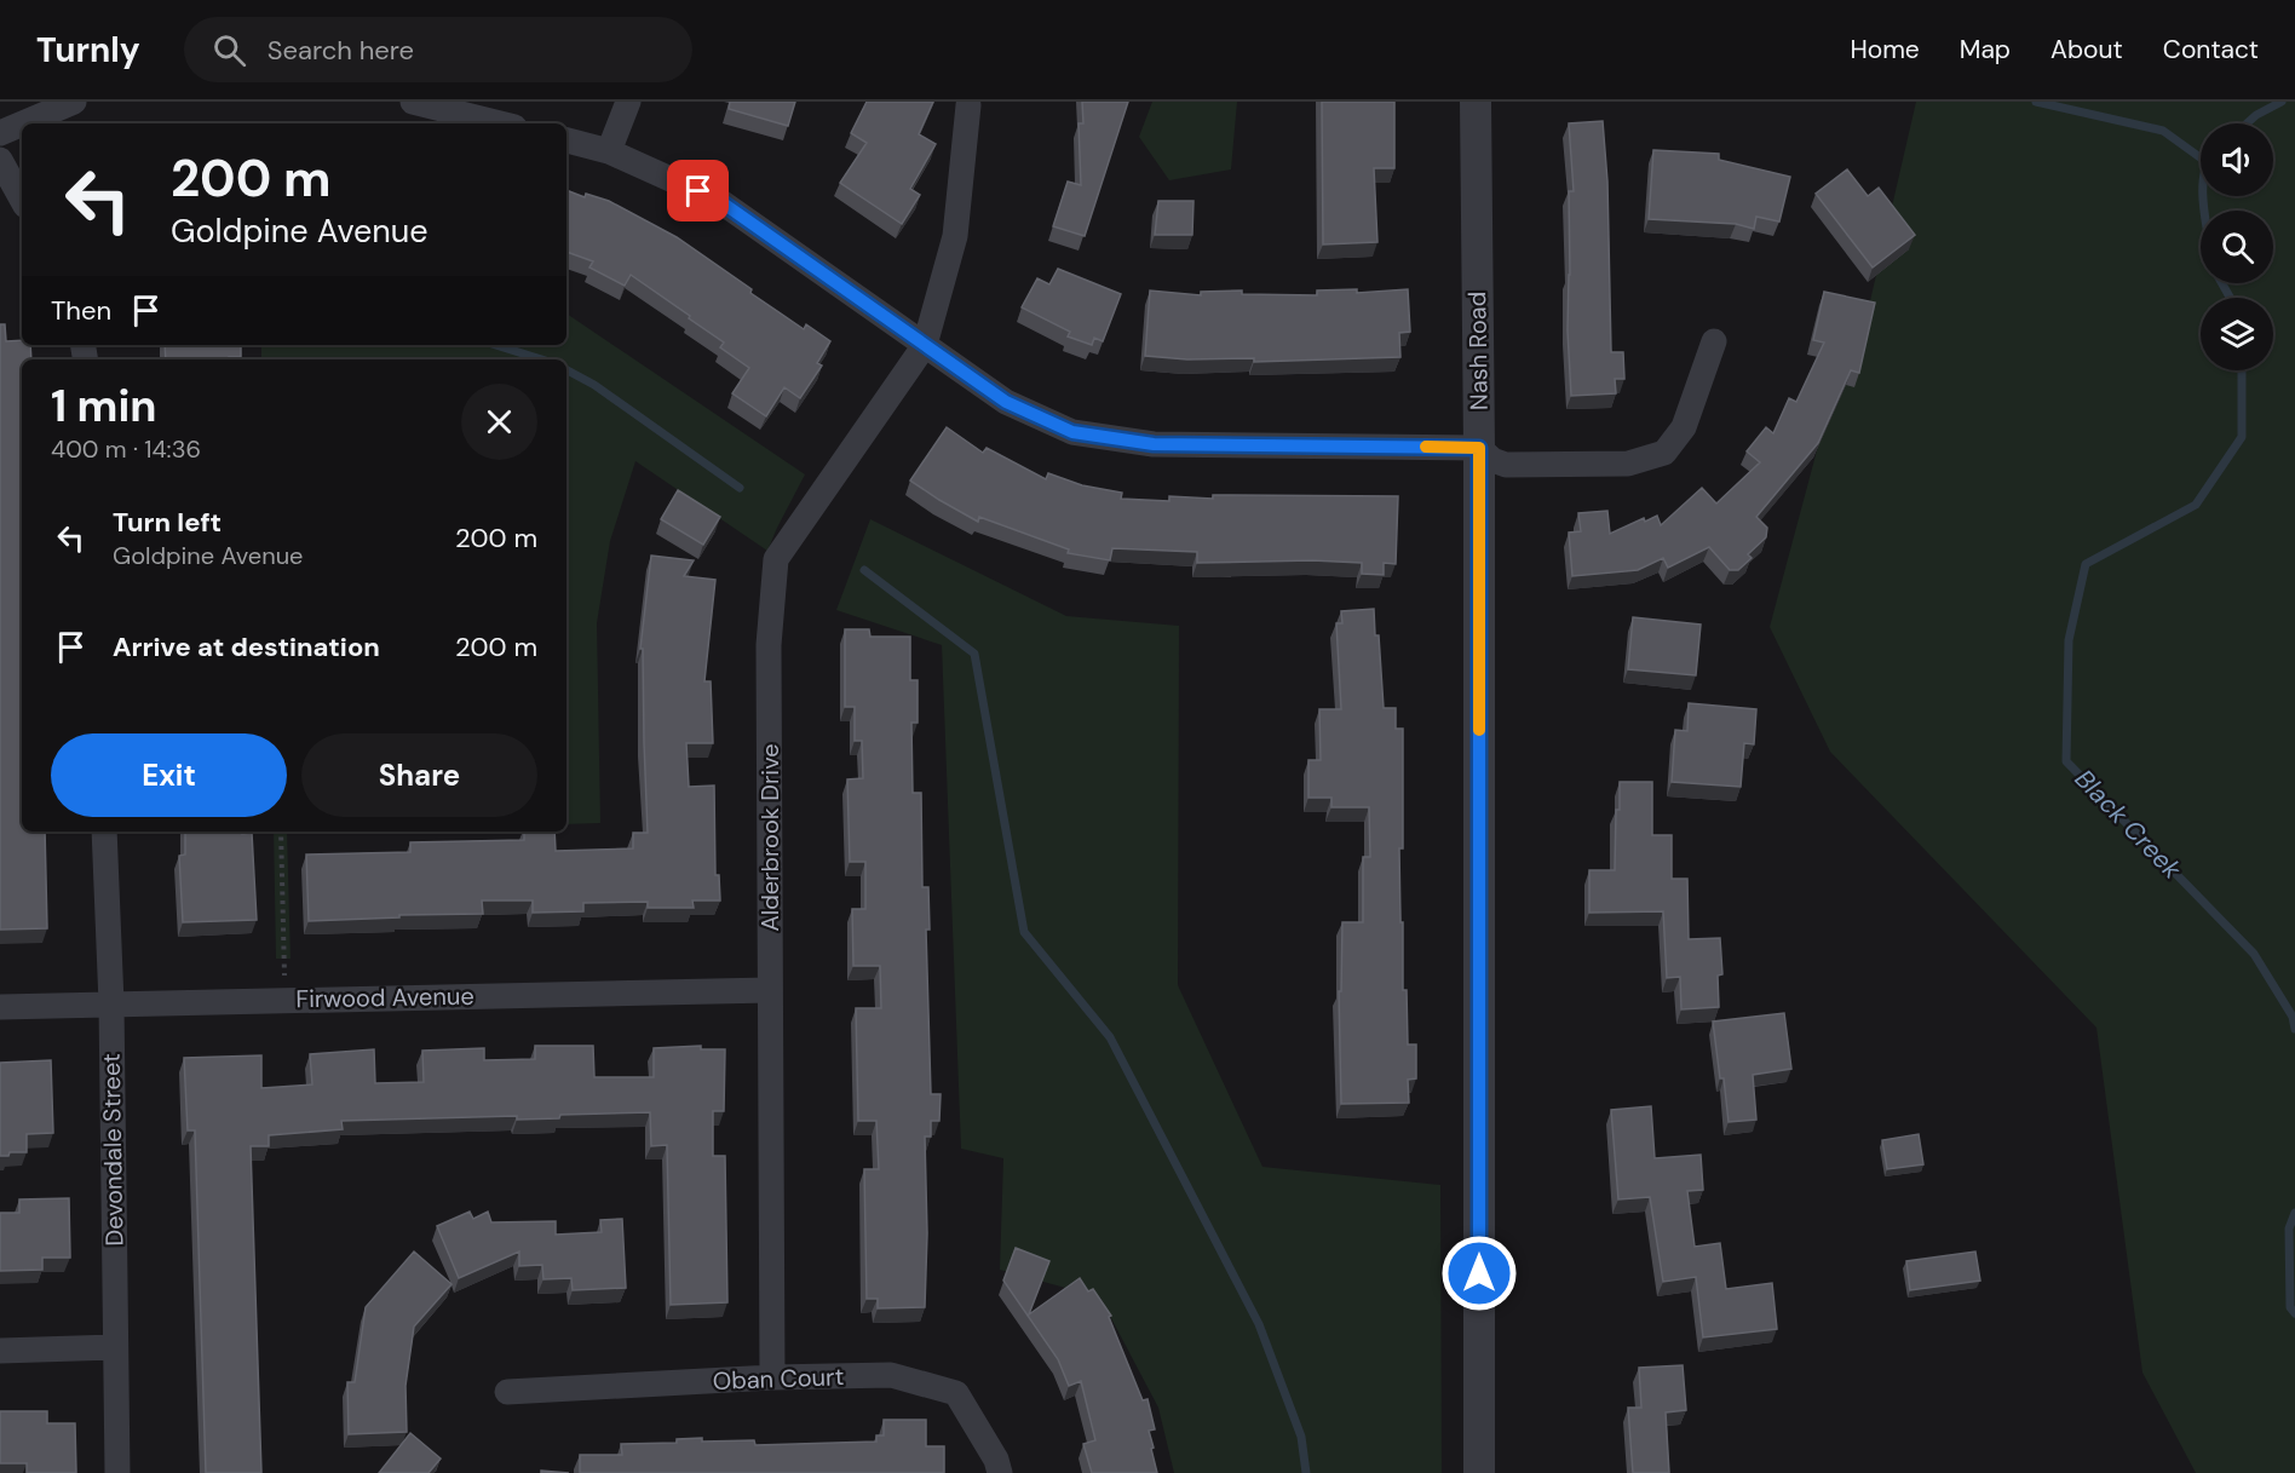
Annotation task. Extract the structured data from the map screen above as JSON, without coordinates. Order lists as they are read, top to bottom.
{
  "streets": {
    "street": [
      "Nash Road",
      "Alderbrook Drive",
      "Firwood Avenue",
      "Devondale Street",
      "Oban Court"
    ]
  },
  "crossings": [
    ["Alderbrook Drive", "Firwood Avenue"],
    ["Alderbrook Drive", "Oban Court"],
    ["Firwood Avenue", "Devondale Street"]
  ],
  "water": ["Black Creek"],
  "page": {
    "header": "Turnly",
    "search": "Search here",
    "nav": [
      "Home",
      "Map",
      "About",
      "Contact"
    ],
    "turn": ["200 m", "Goldpine Avenue"],
    "then": "Then",
    "heading": ["1 min", "400 m · 14:36"],
    "list": [
      {
        "name": "Turn left",
        "note": "Goldpine Avenue",
        "value": "200 m"
      },
      {
        "name": "Arrive at destination",
        "value": "200 m"
      }
    ],
    "buttons": ["Exit", "Share"]
  }
}
